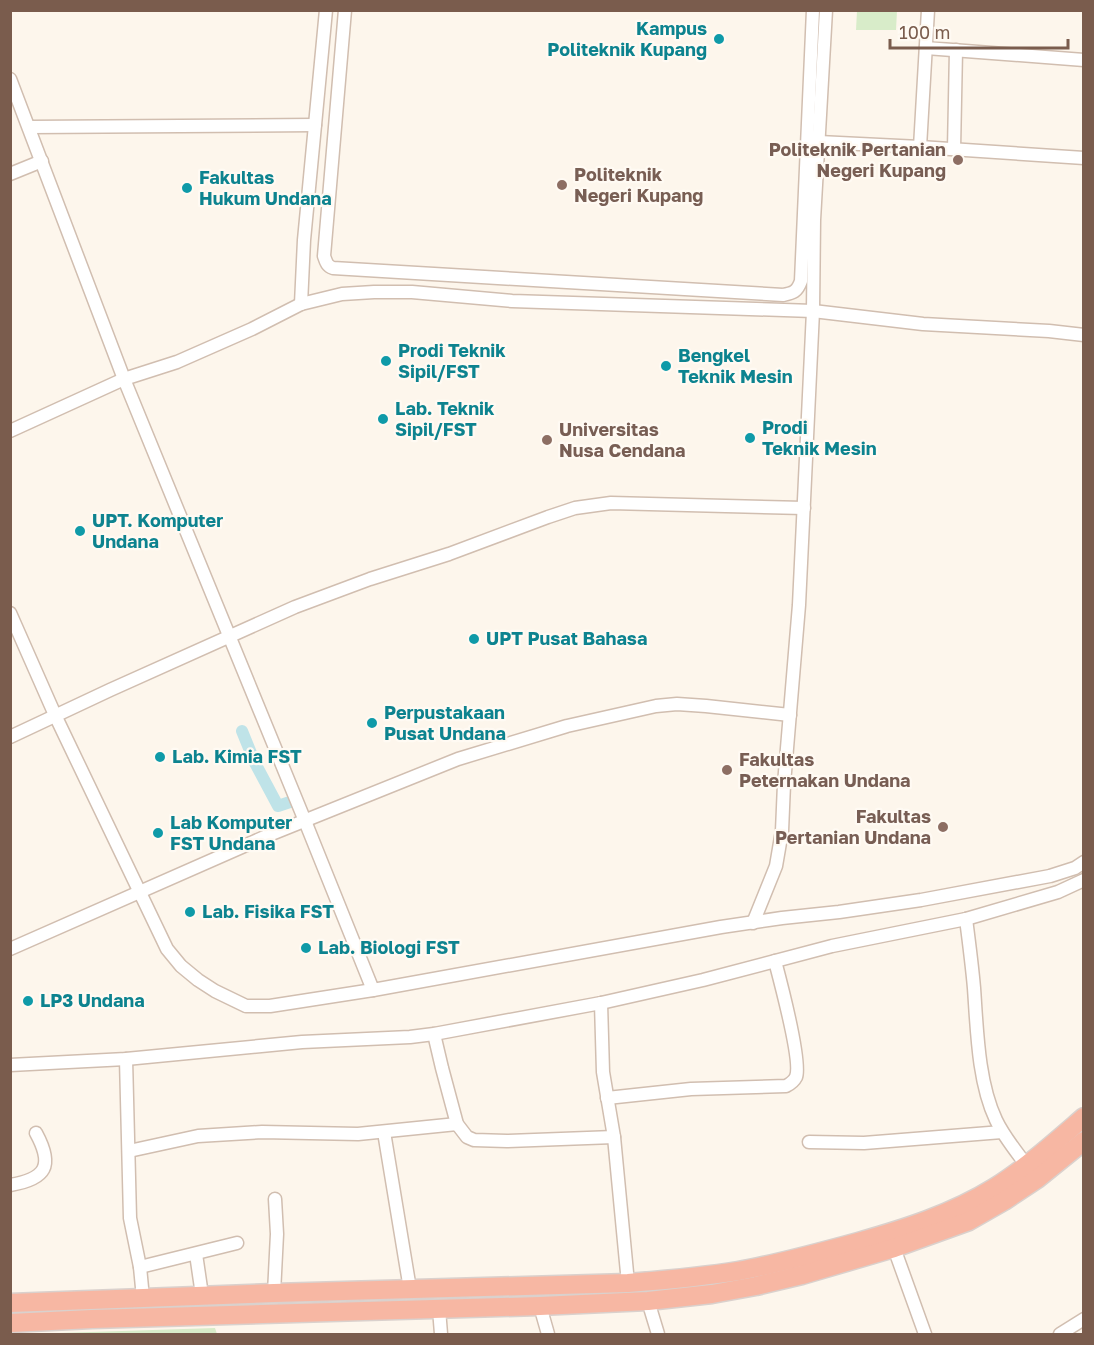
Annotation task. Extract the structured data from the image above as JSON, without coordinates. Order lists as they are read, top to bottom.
{
  "places": [
    "Kampus Politeknik Kupang",
    "Politeknik Pertanian Negeri Kupang",
    "Politeknik Negeri Kupang",
    "Fakultas Hukum Undana",
    "Prodi Teknik Sipil/FST",
    "Bengkel Teknik Mesin",
    "Lab. Teknik Sipil/FST",
    "Prodi Teknik Mesin",
    "Universitas Nusa Cendana",
    "UPT. Komputer Undana",
    "UPT Pusat Bahasa",
    "Perpustakaan Pusat Undana",
    "Lab. Kimia FST",
    "Fakultas Peternakan Undana",
    "Fakultas Pertanian Undana",
    "Lab Komputer FST Undana",
    "Lab. Fisika FST",
    "Lab. Biologi FST",
    "LP3 Undana"
  ],
  "scale_bar": "100 m"
}
